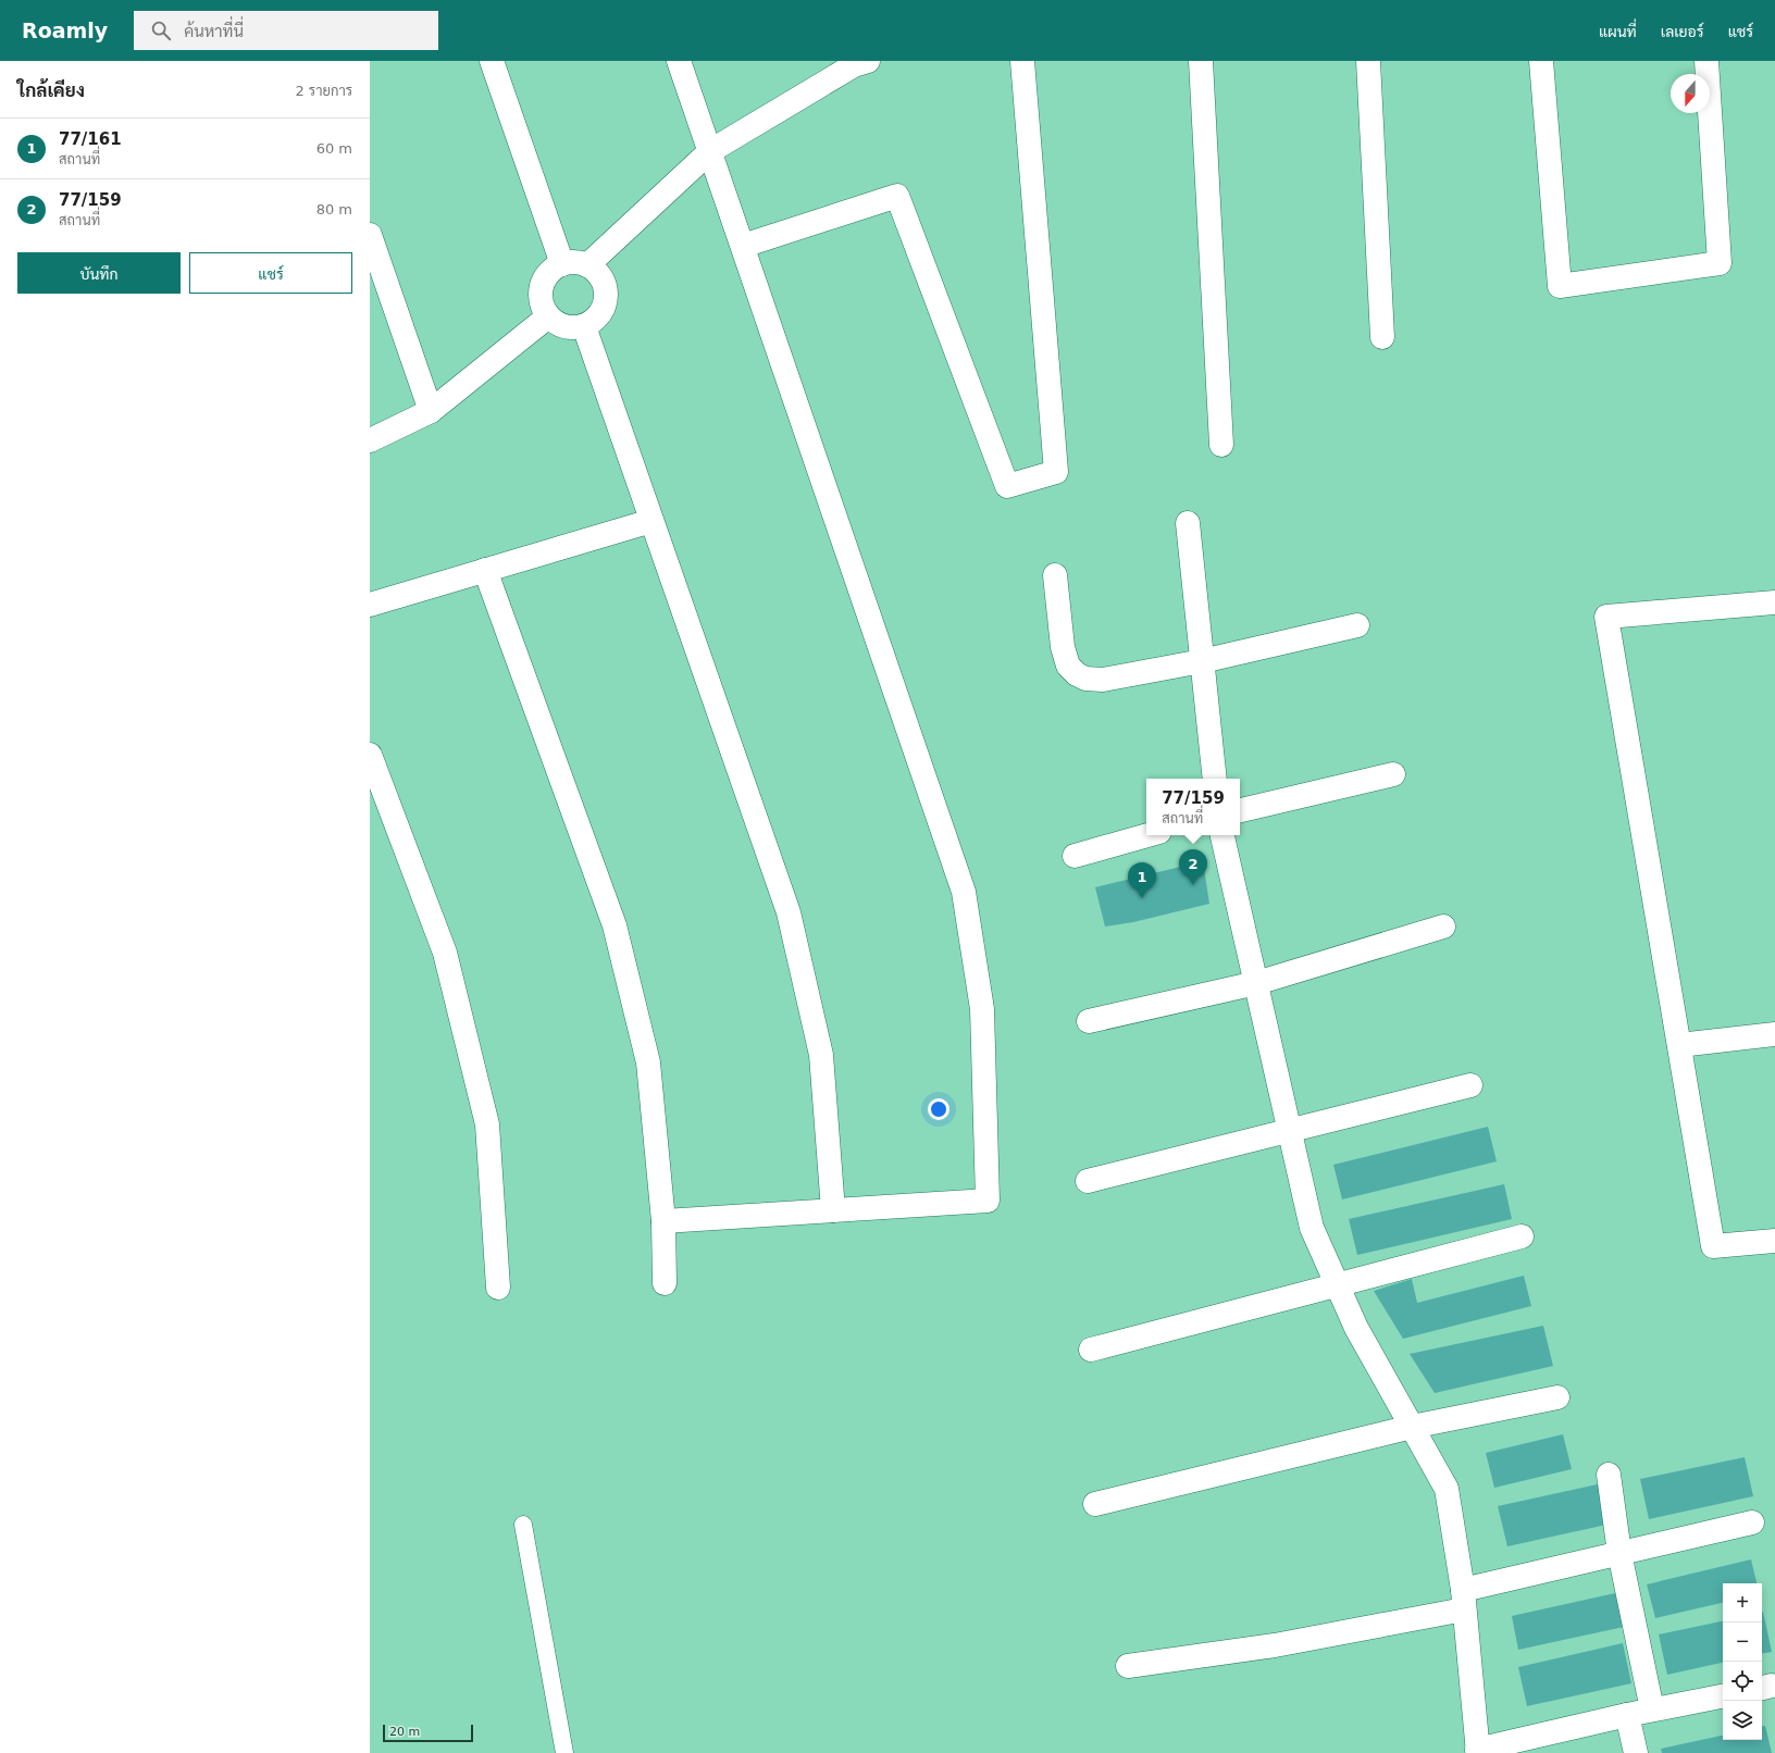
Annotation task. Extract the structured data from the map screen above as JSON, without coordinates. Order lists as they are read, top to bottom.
{
  "scale_bar": "20 m",
  "north": "bottom",
  "page": {
    "header": "Roamly",
    "search": "ค้นหาที่นี่",
    "nav": ["แผนที่", "เลเยอร์", "แชร์"],
    "heading": ["ใกล้เคียง", "2 รายการ"],
    "list": [
      {
        "mark": "1",
        "name": "77/161",
        "note": "สถานที่",
        "value": "60 m"
      },
      {
        "mark": "2",
        "name": "77/159",
        "note": "สถานที่",
        "value": "80 m"
      }
    ],
    "buttons": ["บันทึก", "แชร์"],
    "popup": ["77/159", "สถานที่"],
    "pins": ["2", "1"],
    "map_buttons": ["+", "−"],
    "scale": "20 m"
  }
}
